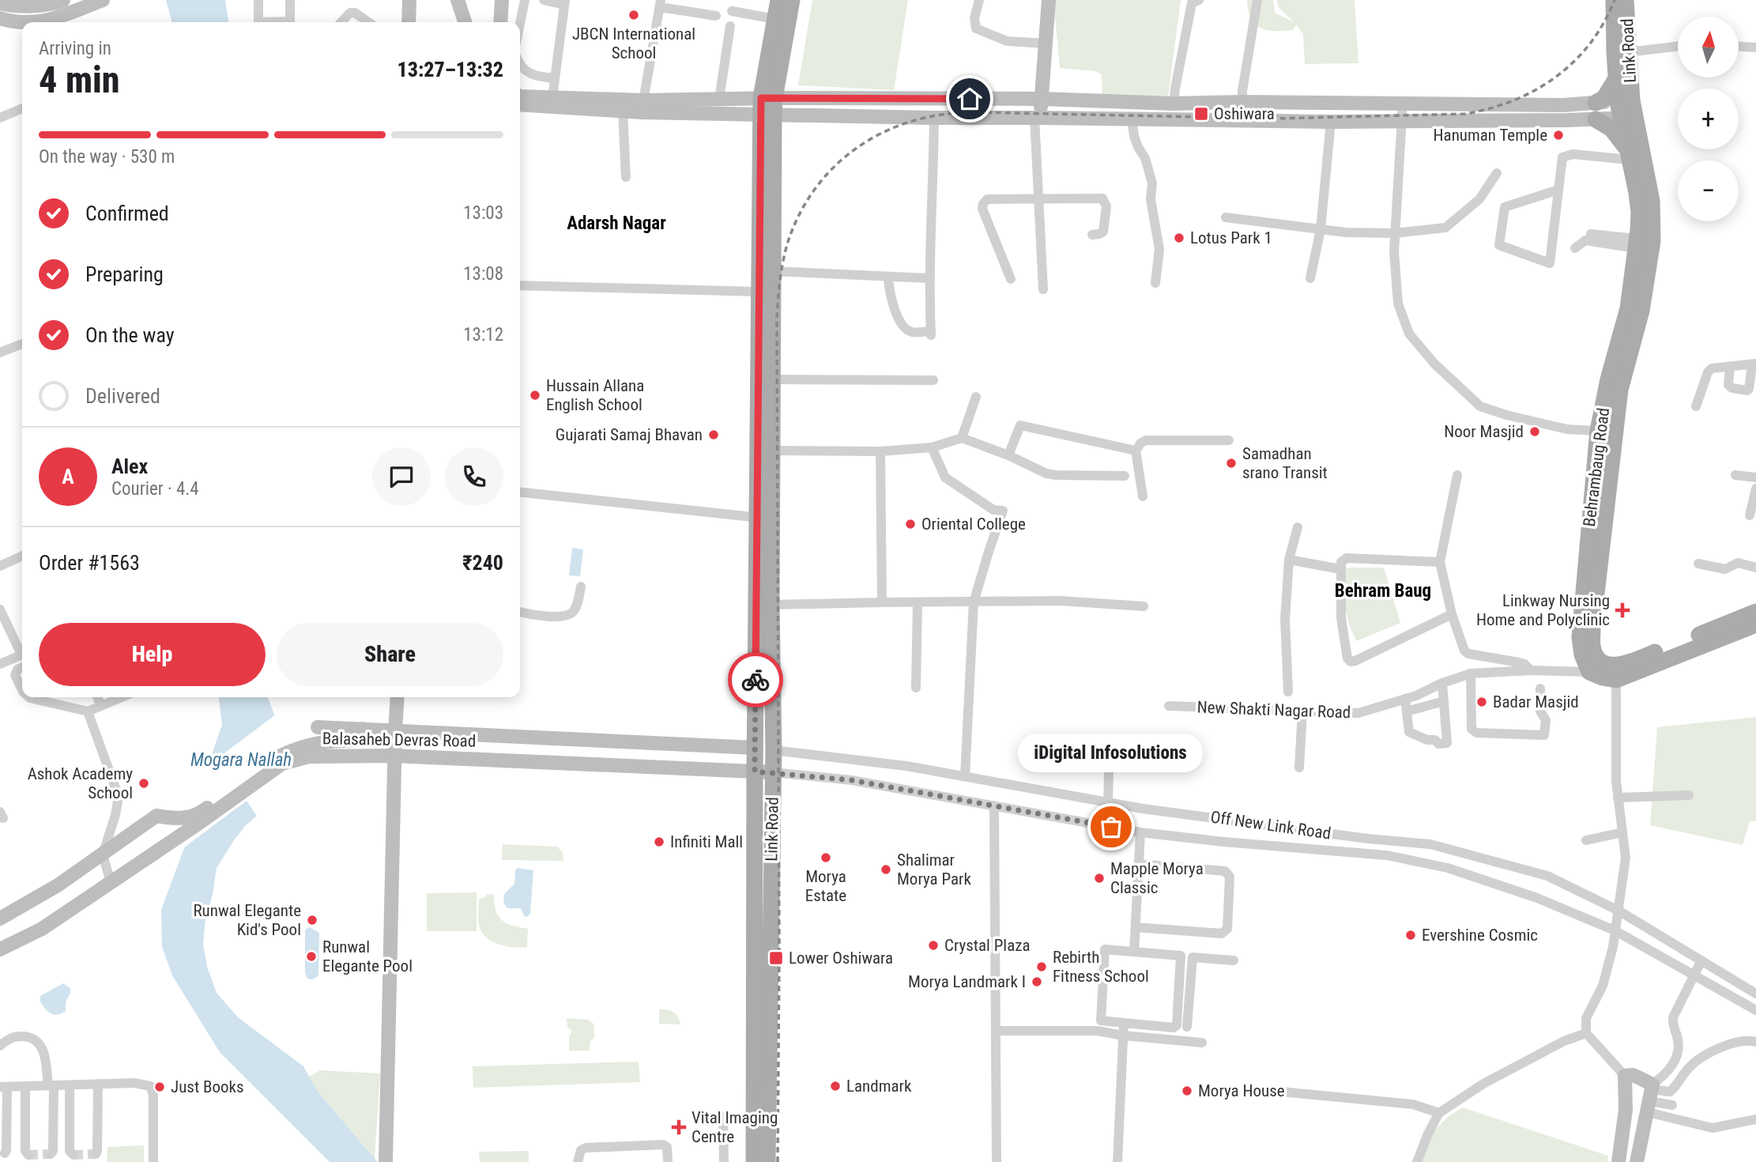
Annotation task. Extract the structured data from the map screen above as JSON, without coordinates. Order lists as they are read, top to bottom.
{
  "streets": {
    "main road": [
      "Link Road",
      "Behrambaug Road",
      "Balasaheb Devras Road",
      "Off New Link Road"
    ],
    "street": ["New Shakti Nagar Road"]
  },
  "crossings": [
    ["Link Road", "Behrambaug Road"],
    ["Link Road", "Balasaheb Devras Road"],
    ["Link Road", "Off New Link Road"],
    ["Behrambaug Road", "New Shakti Nagar Road"],
    ["Balasaheb Devras Road", "Off New Link Road"]
  ],
  "districts": ["Adarsh Nagar", "Behram Baug"],
  "water": ["Mogara Nallah"],
  "places": {
    "other": [
      "JBCN International School",
      "Hanuman Temple",
      "Lotus Park 1",
      "Hussain Allana English School",
      "Noor Masjid",
      "Gujarati Samaj Bhavan",
      "Samadhan srano Transit",
      "Oriental College",
      "Badar Masjid",
      "Ashok Academy School",
      "iDigital Infosolutions",
      "Infiniti Mall",
      "Morya Estate",
      "Shalimar Morya Park",
      "Mapple Morya Classic",
      "Runwal Elegante Kid's Pool",
      "Evershine Cosmic",
      "Crystal Plaza",
      "Runwal Elegante Pool",
      "Rebirth Fitness School",
      "Morya Landmark I",
      "Landmark",
      "Just Books",
      "Morya House"
    ],
    "transit": ["Oshiwara", "Lower Oshiwara"],
    "health": ["Linkway Nursing Home and Polyclinic", "Vital Imaging Centre"]
  },
  "north": "top",
  "page": {
    "map_buttons": ["+", "−"],
    "heading": ["4 min", "Arriving in", "13:27–13:32"],
    "panel": [
      "Alex",
      "Courier · 4.4",
      "Order #1563",
      "₹240"
    ],
    "bar": "On the way · 530 m",
    "list": [
      ["Confirmed", "13:03"],
      ["Preparing", "13:08"],
      ["On the way", "13:12"],
      "Delivered"
    ],
    "round": "A",
    "buttons": ["Help", "Share"],
    "bubble": "iDigital Infosolutions"
  }
}
